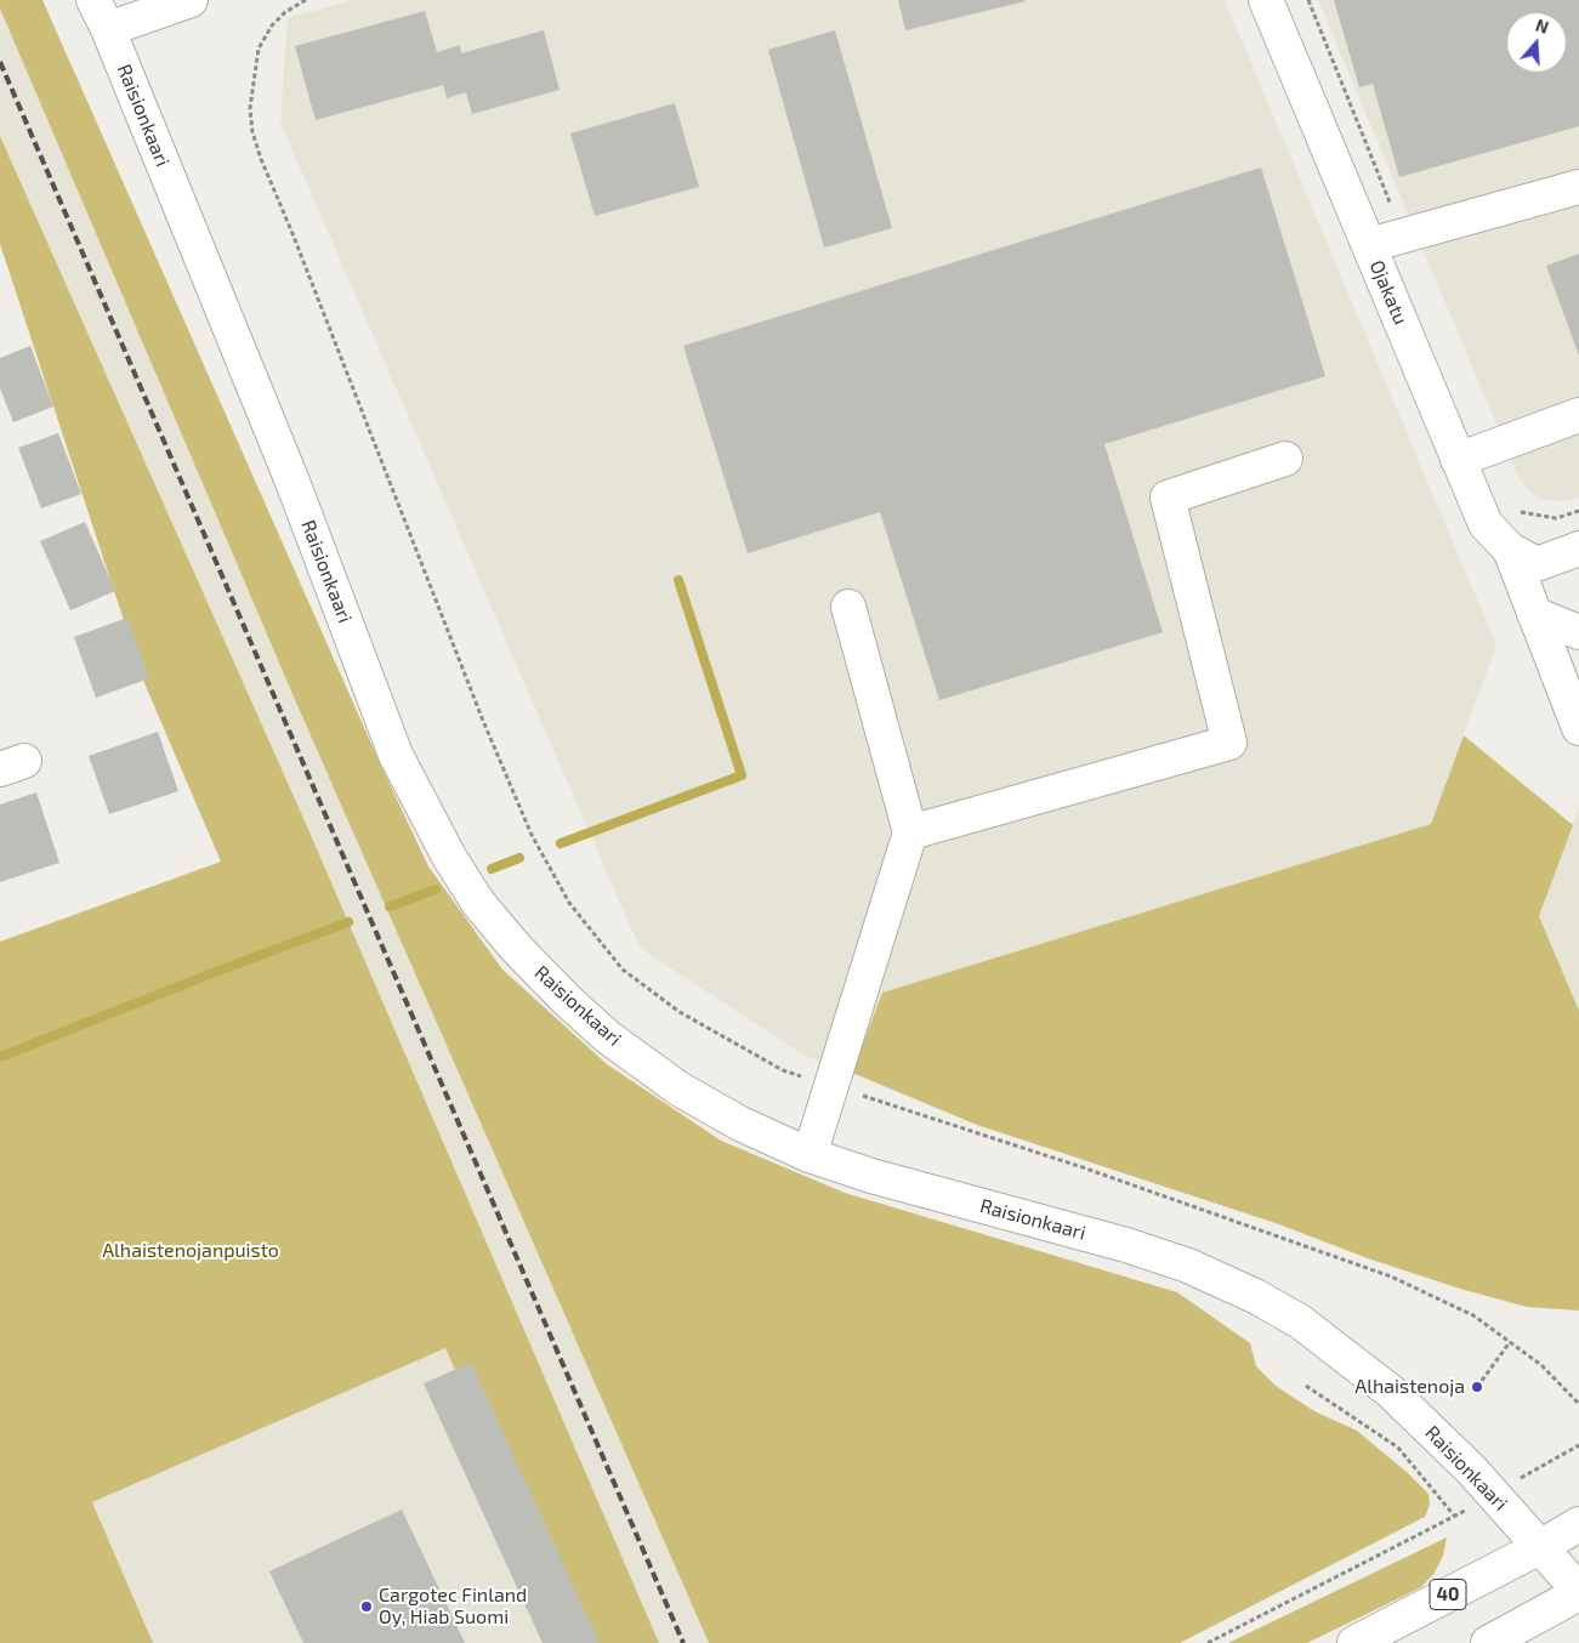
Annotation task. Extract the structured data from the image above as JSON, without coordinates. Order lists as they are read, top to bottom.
{
  "streets": {
    "main road": ["Raisionkaari", "Ojakatu", "40"]
  },
  "crossings": [
    ["Raisionkaari", "40"]
  ],
  "parks": ["Alhaistenojanpuisto"],
  "places": ["Alhaistenoja", "Cargotec Finland Oy, Hiab Suomi"],
  "north": "top"
}
